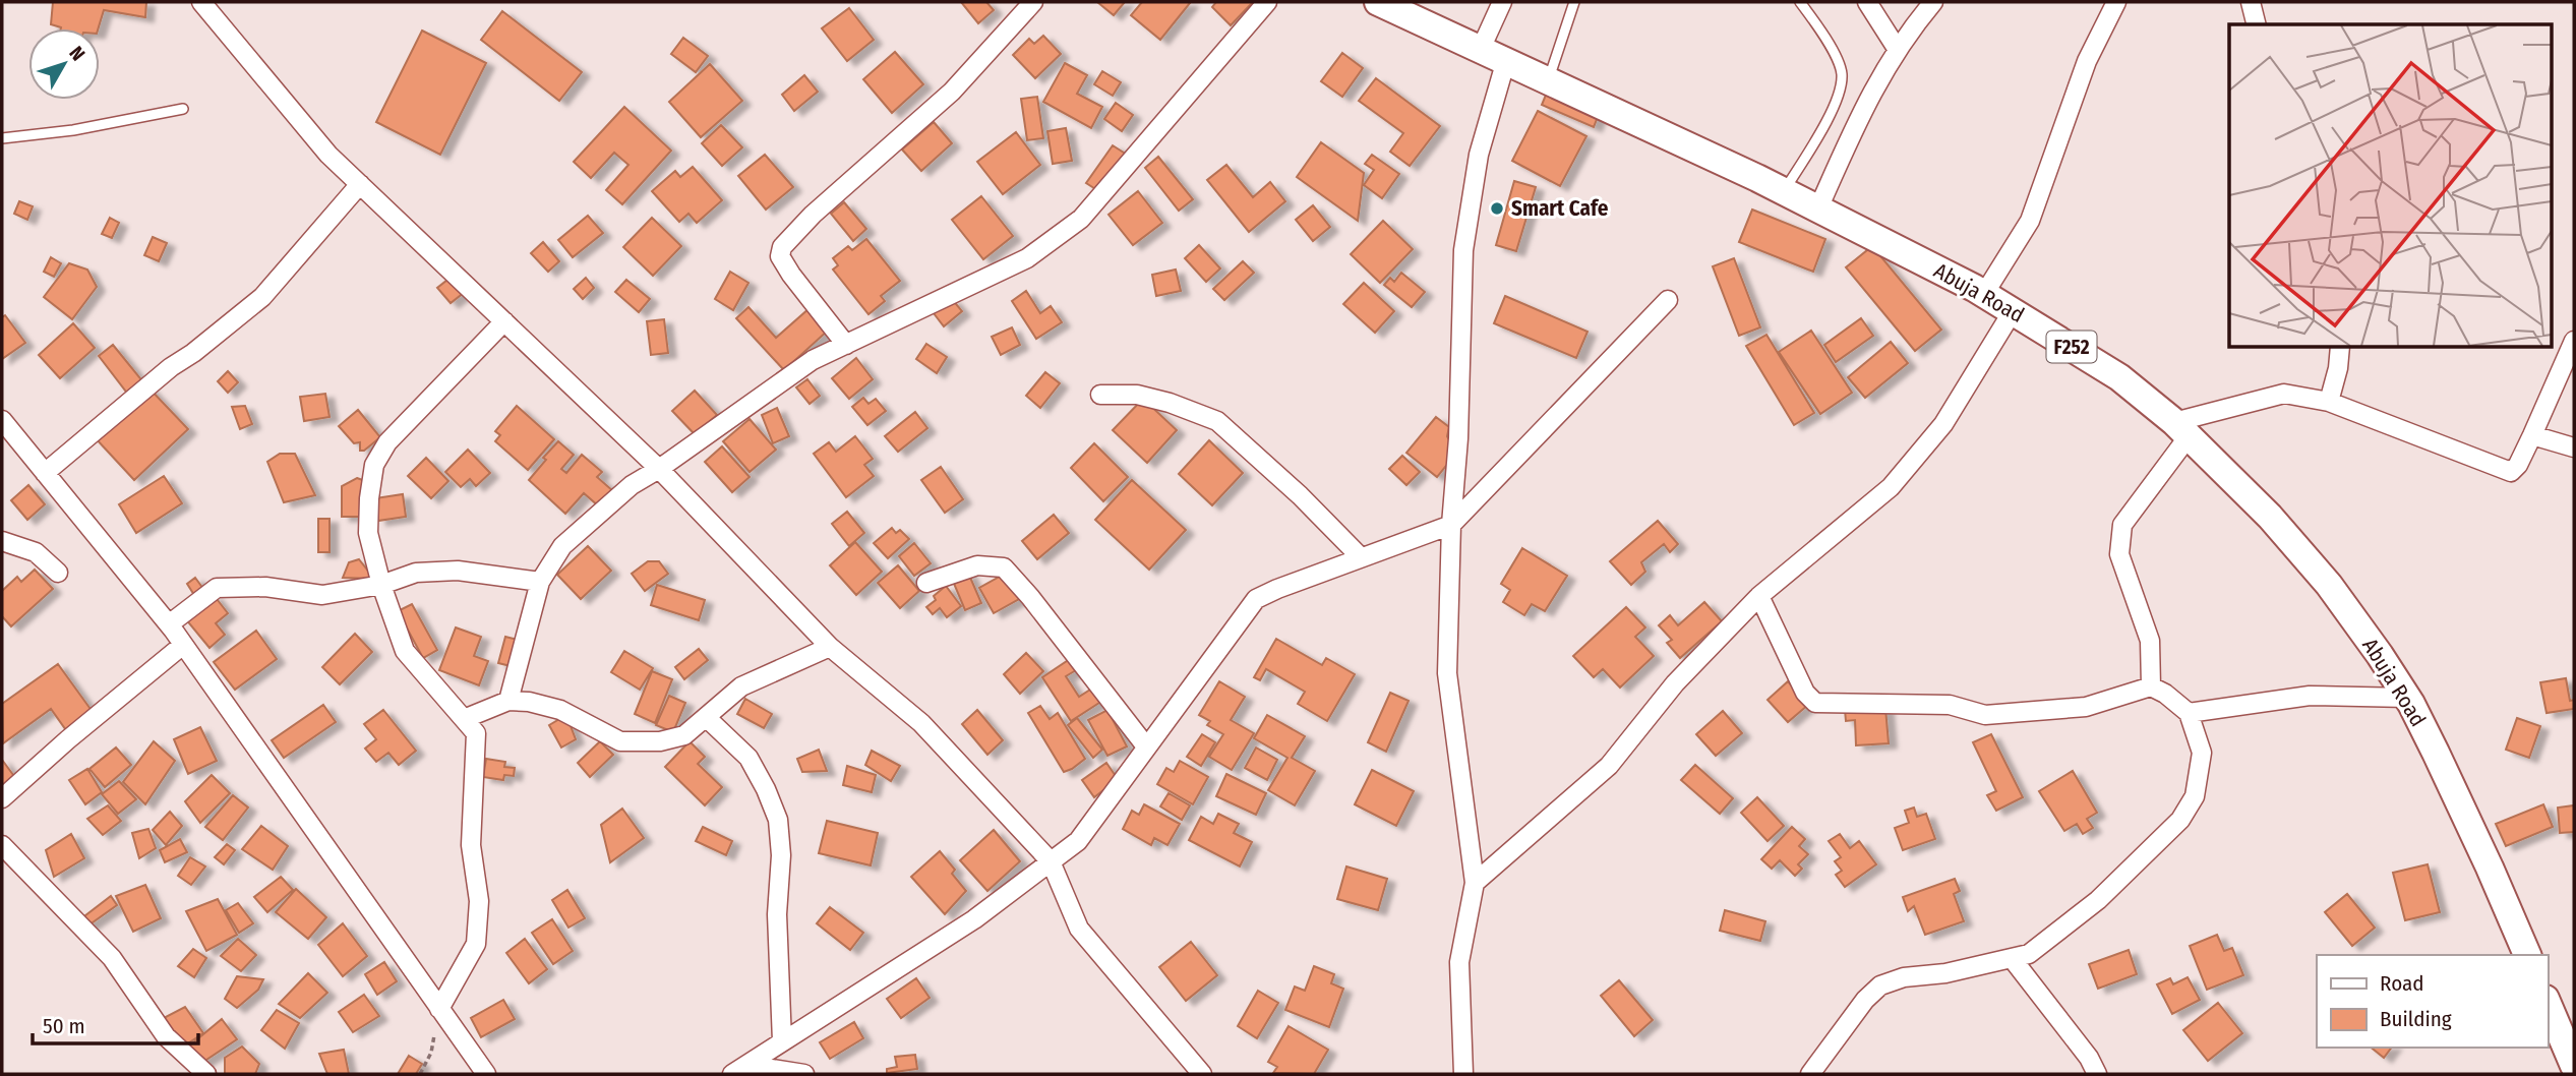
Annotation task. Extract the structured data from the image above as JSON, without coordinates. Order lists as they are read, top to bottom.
{
  "streets": {
    "main road": ["Abuja Road", "F252"]
  },
  "places": ["Smart Cafe"],
  "legend": ["Road", "Building"],
  "scale_bar": "50 m",
  "north": "top right"
}
